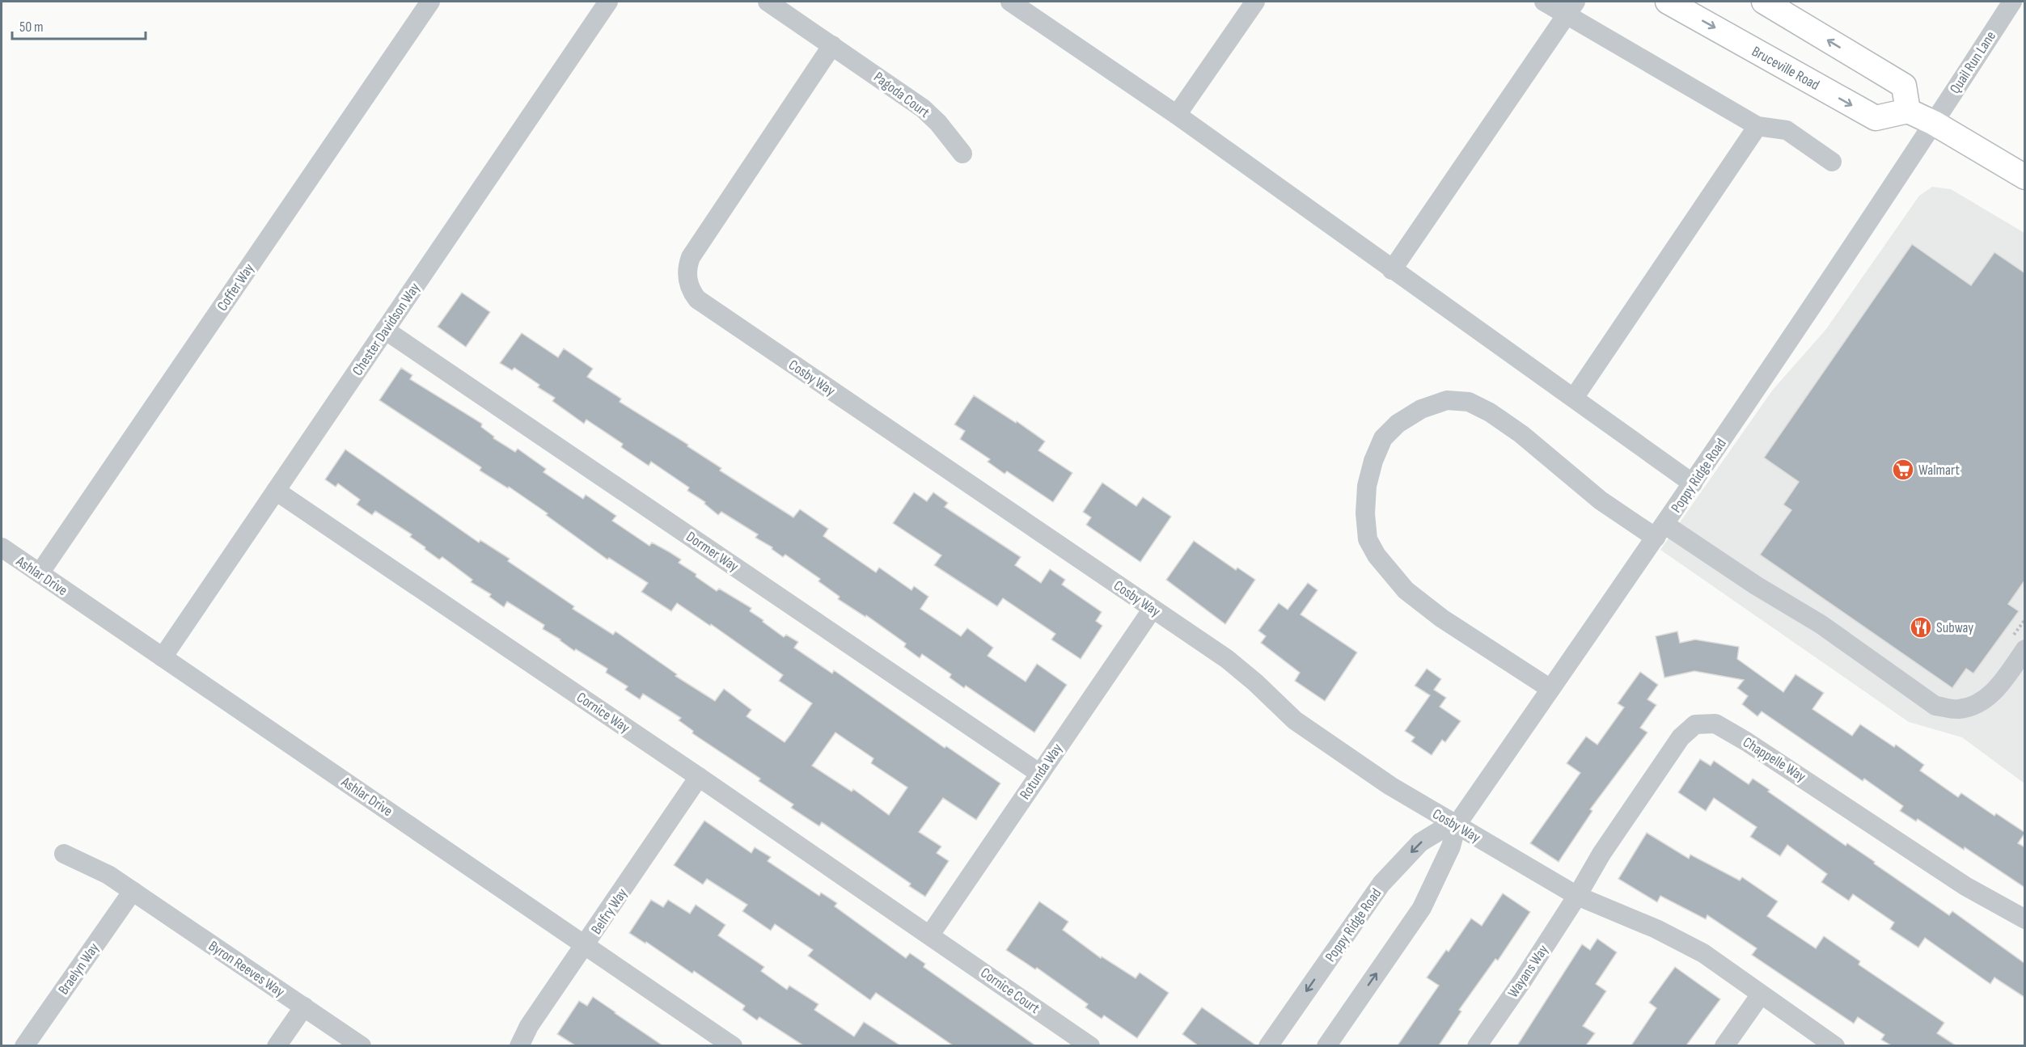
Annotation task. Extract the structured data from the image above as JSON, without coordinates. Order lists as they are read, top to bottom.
{
  "streets": {
    "main road": ["Bruceville Road"],
    "street": [
      "Quail Run Lane",
      "Pagoda Court",
      "Coffer Way",
      "Chester Davidson Way",
      "Cosby Way",
      "Poppy Ridge Road",
      "Dormer Way",
      "Ashlar Drive",
      "Cornice Way",
      "Chappelle Way",
      "Rotunda Way",
      "Belfry Way",
      "Braelyn Way",
      "Byron Reeves Way",
      "Wayans Way",
      "Cornice Court"
    ]
  },
  "crossings": [
    ["Quail Run Lane", "Poppy Ridge Road"],
    ["Pagoda Court", "Cosby Way"],
    ["Coffer Way", "Ashlar Drive"],
    ["Chester Davidson Way", "Dormer Way"],
    ["Chester Davidson Way", "Ashlar Drive"],
    ["Chester Davidson Way", "Cornice Way"],
    ["Cosby Way", "Poppy Ridge Road"],
    ["Cosby Way", "Chappelle Way"],
    ["Cosby Way", "Rotunda Way"],
    ["Cosby Way", "Wayans Way"],
    ["Dormer Way", "Rotunda Way"],
    ["Ashlar Drive", "Belfry Way"],
    ["Cornice Way", "Rotunda Way"],
    ["Cornice Way", "Belfry Way"],
    ["Cornice Way", "Cornice Court"],
    ["Chappelle Way", "Wayans Way"],
    ["Rotunda Way", "Cornice Court"],
    ["Braelyn Way", "Byron Reeves Way"]
  ],
  "places": {
    "supermarket": ["Walmart"],
    "restaurant": ["Subway"]
  },
  "scale_bar": "50 m"
}
